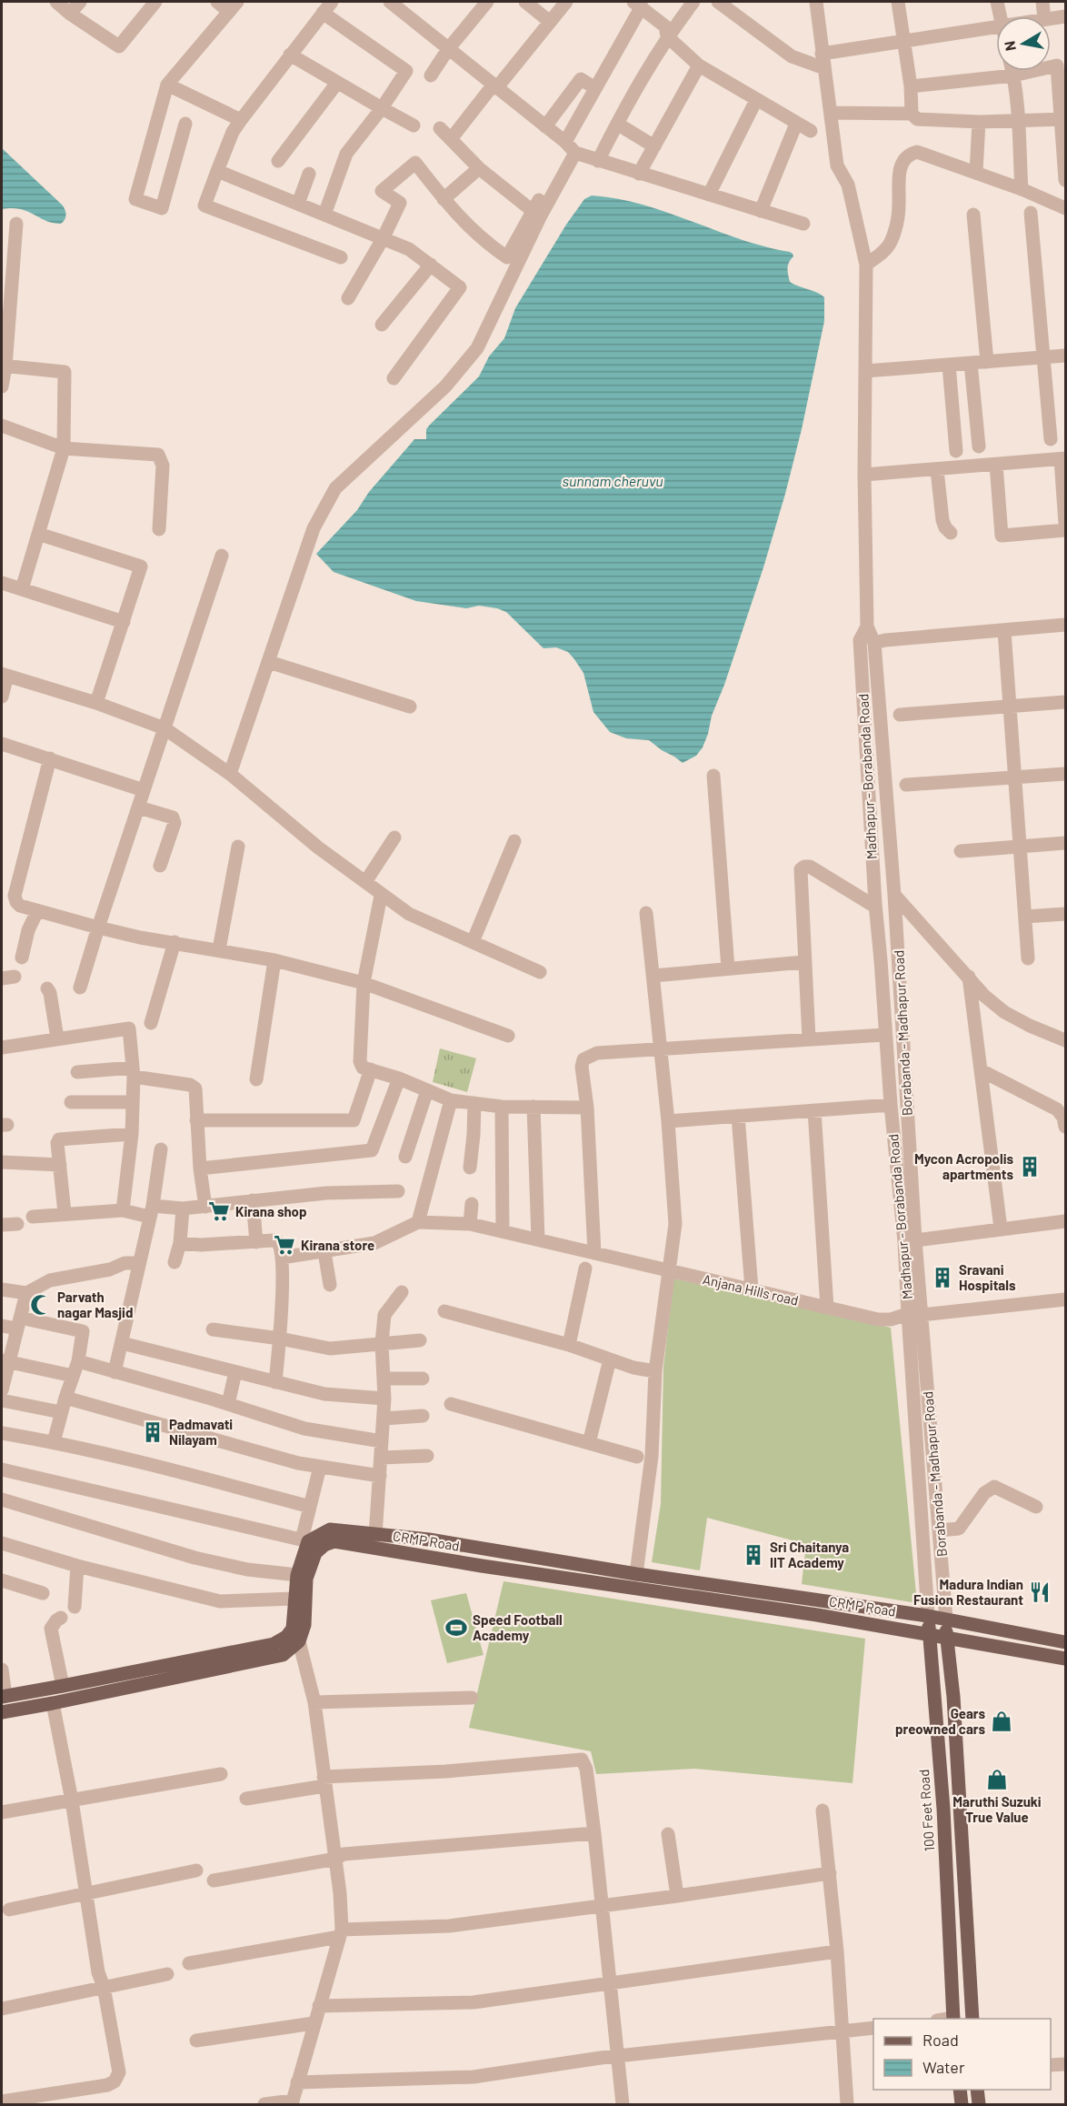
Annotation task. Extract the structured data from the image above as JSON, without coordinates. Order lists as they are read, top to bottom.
{
  "streets": {
    "main road": ["CRMP Road", "100 Feet Road"],
    "street": ["Madhapur - Borabanda Road", "Borabanda - Madhapur Road", "Anjana Hills road"]
  },
  "crossings": [
    ["Madhapur - Borabanda Road", "Borabanda - Madhapur Road"],
    ["Madhapur - Borabanda Road", "Anjana Hills road"],
    ["Madhapur - Borabanda Road", "CRMP Road"],
    ["Madhapur - Borabanda Road", "100 Feet Road"],
    ["Borabanda - Madhapur Road", "Anjana Hills road"],
    ["CRMP Road", "100 Feet Road"]
  ],
  "water": ["sunnam cheruvu"],
  "places": {
    "building": [
      "Mycon Acropolis apartments",
      "Sravani Hospitals",
      "Padmavati Nilayam",
      "Sri Chaitanya IIT Academy"
    ],
    "supermarket": ["Kirana shop", "Kirana store"],
    "mosque": ["Parvath nagar Masjid"],
    "restaurant": ["Madura Indian Fusion Restaurant"],
    "sports": ["Speed Football Academy"],
    "shop": ["Gears preowned cars", "Maruthi Suzuki True Value"]
  },
  "legend": ["Road", "Water"],
  "north": "left"
}
